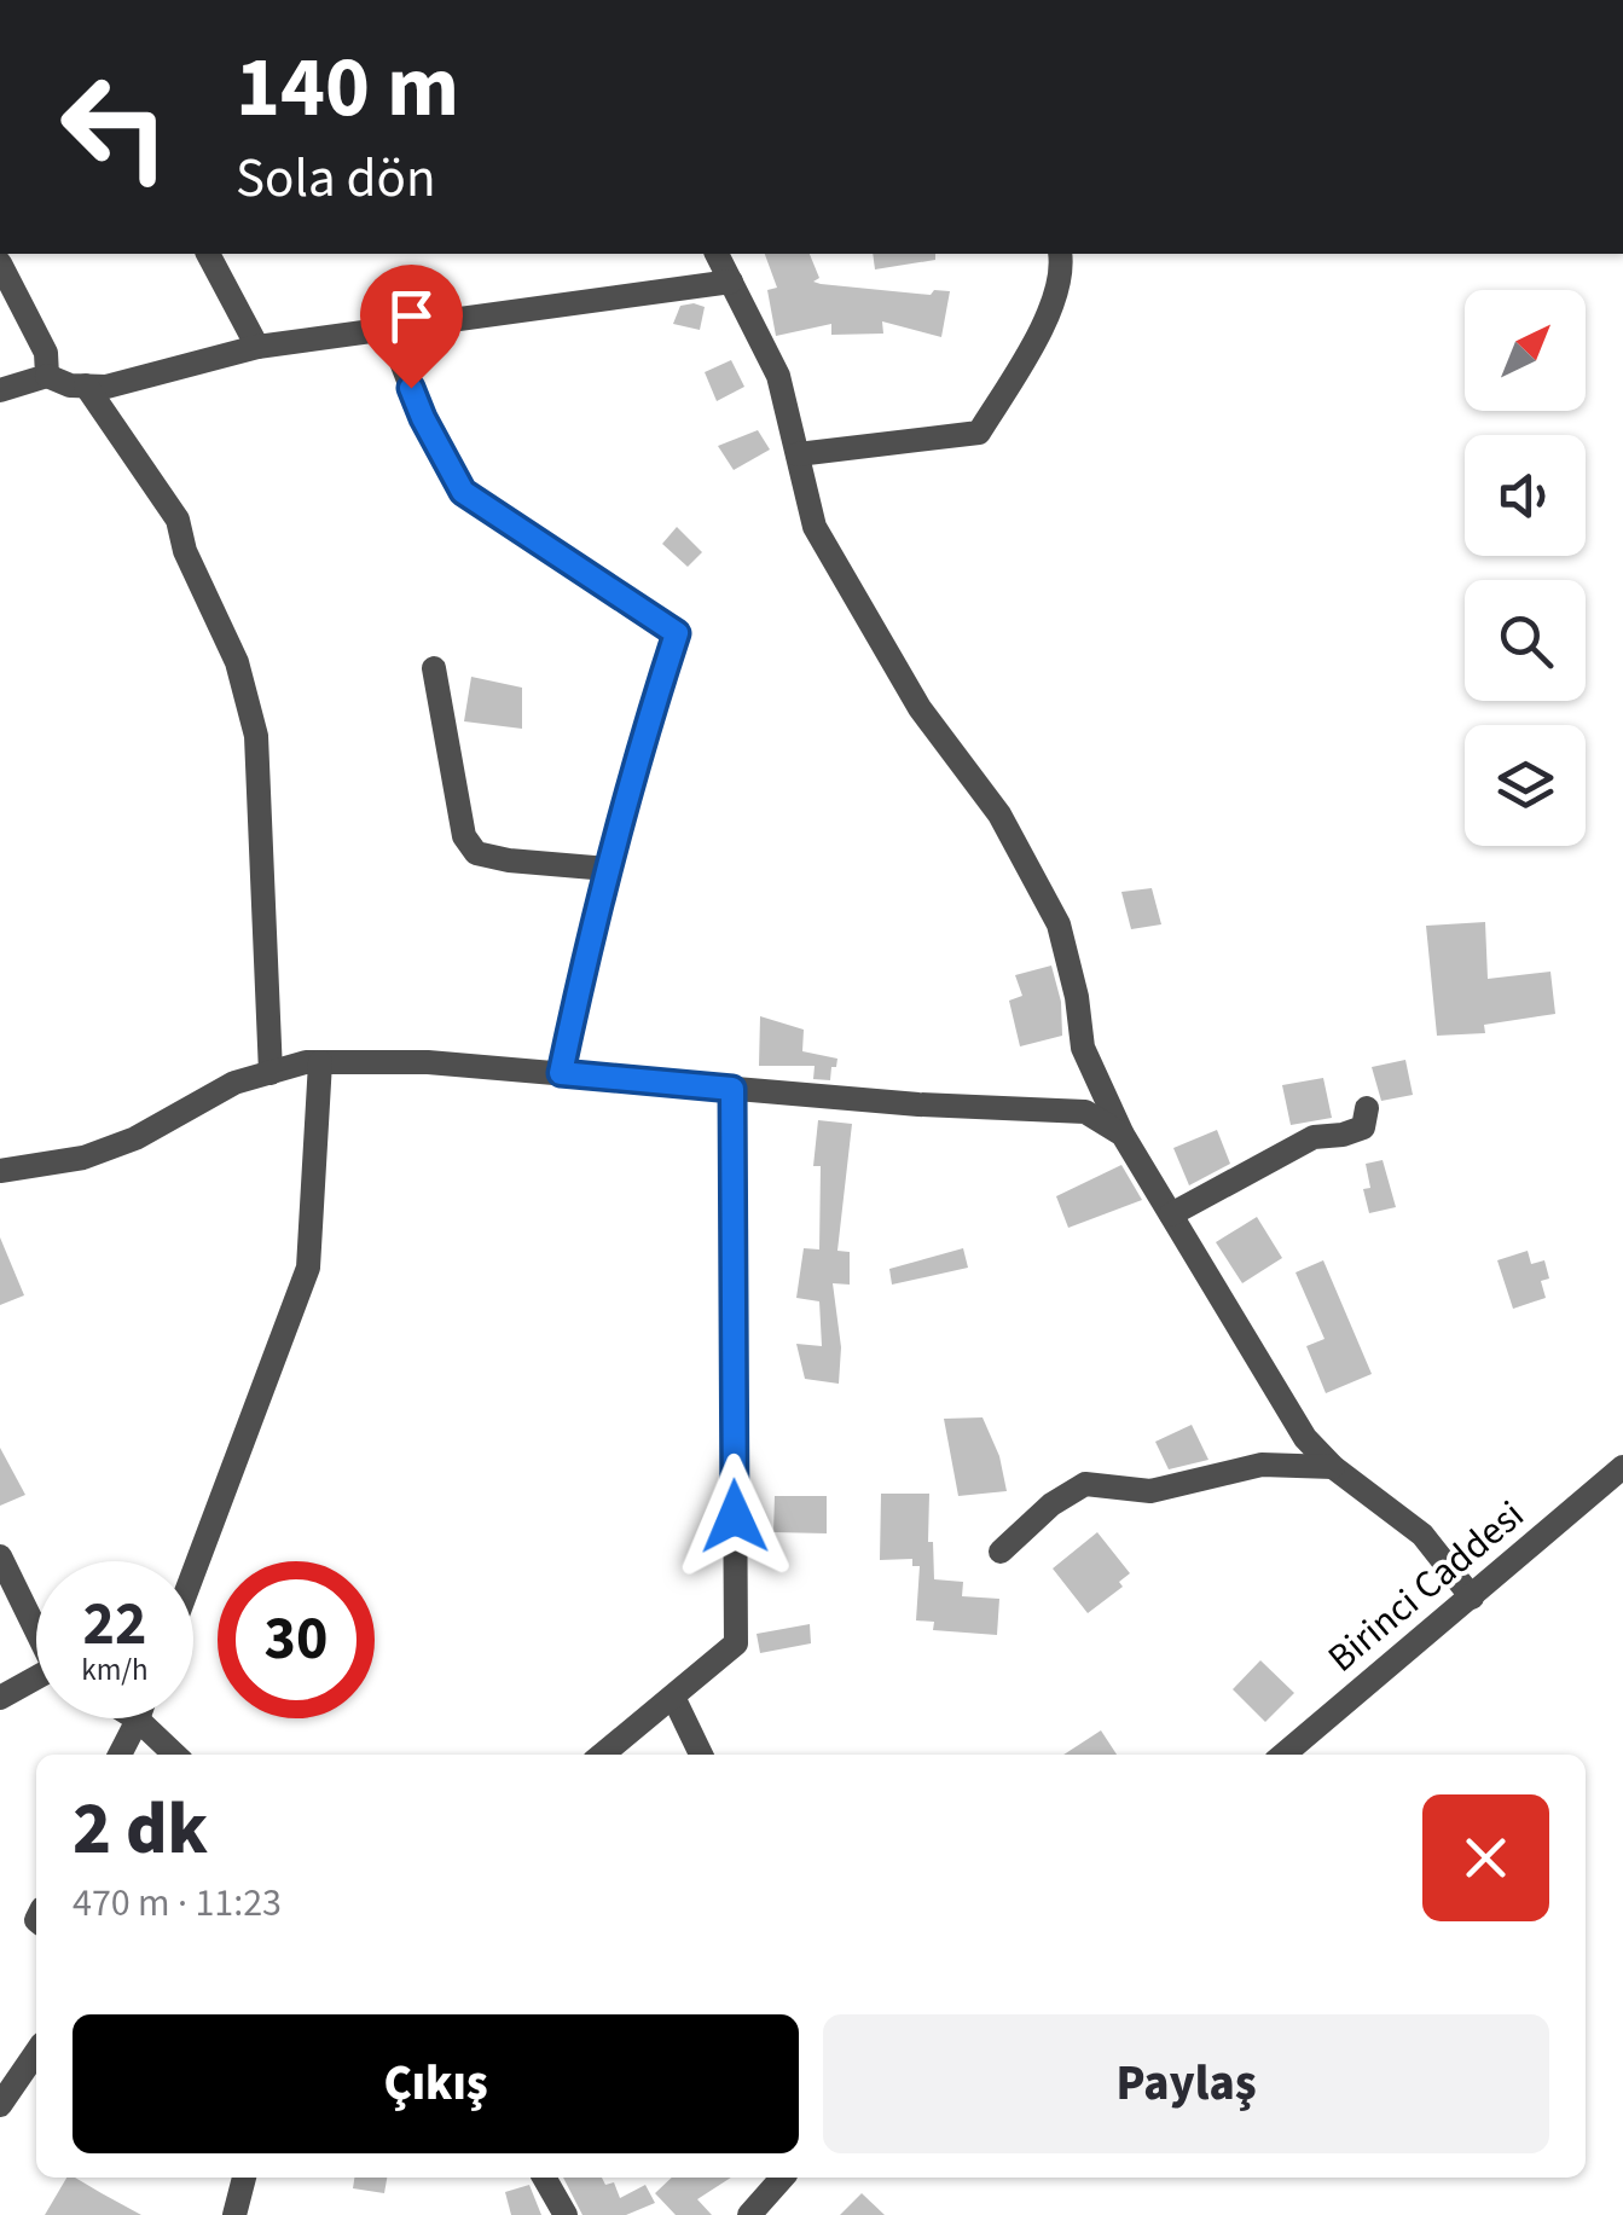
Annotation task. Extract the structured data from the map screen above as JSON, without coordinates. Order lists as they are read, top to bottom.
{
  "streets": {
    "street": ["Birinci Caddesi"]
  },
  "north": "top right",
  "page": {
    "turn": ["140 m", "Sola dön"],
    "speed": "22 km/h",
    "limit": "30",
    "heading": ["2 dk", "470 m · 11:23"],
    "buttons": ["Çıkış", "Paylaş"]
  }
}
